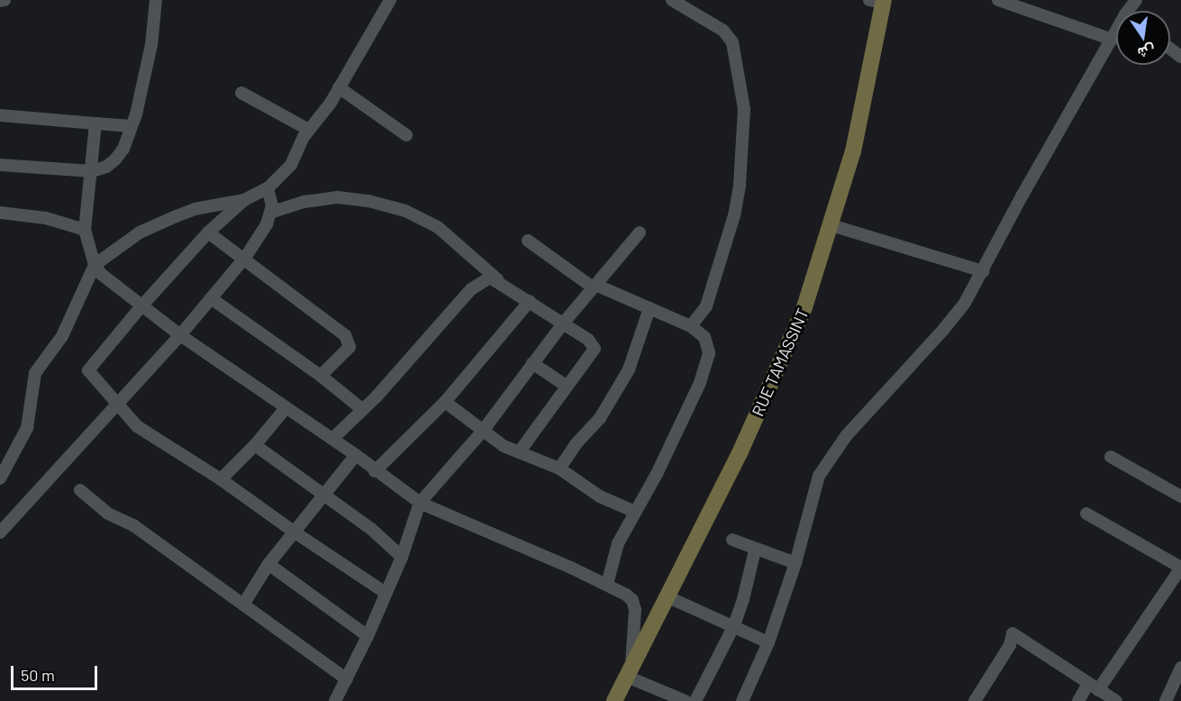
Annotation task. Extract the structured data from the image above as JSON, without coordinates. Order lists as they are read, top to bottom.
{
  "streets": {
    "main road": ["RUE TAMASSINT"]
  },
  "scale_bar": "50 m",
  "north": "bottom"
}
